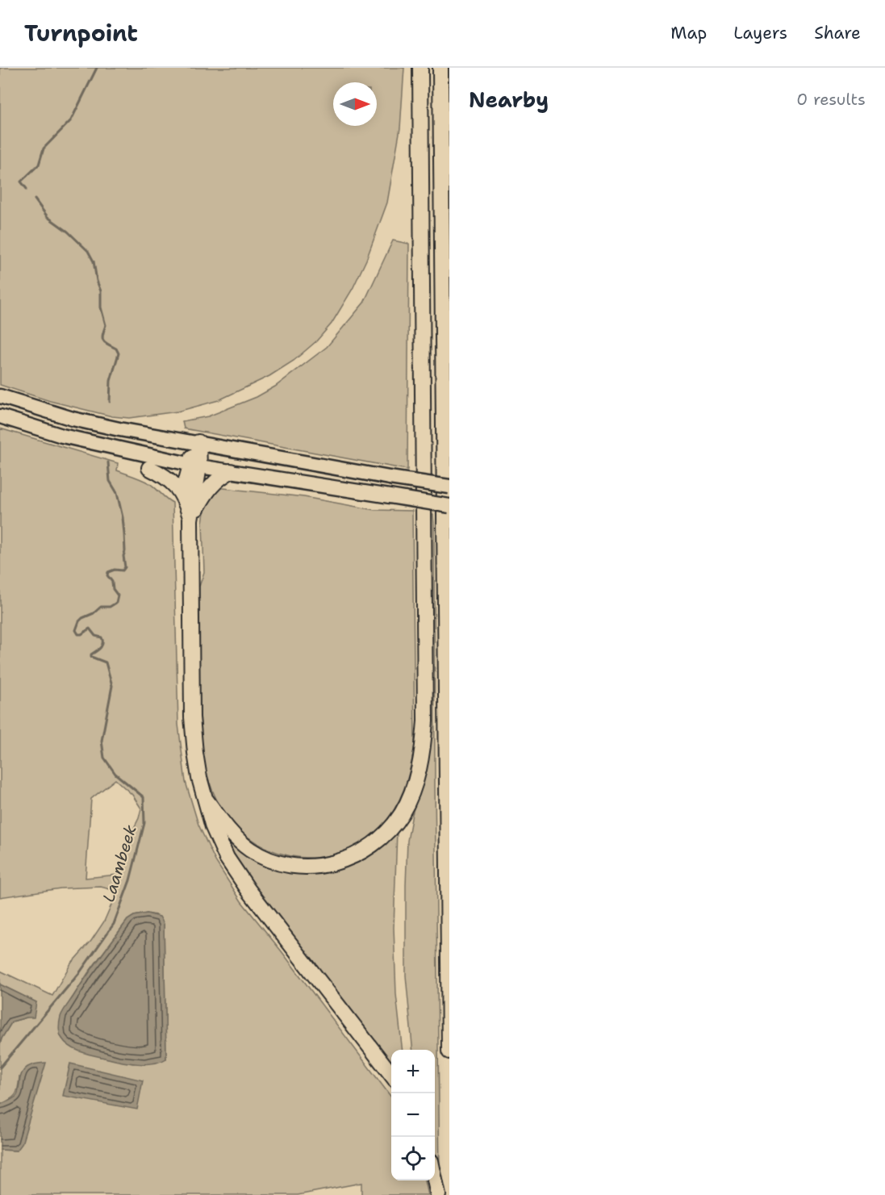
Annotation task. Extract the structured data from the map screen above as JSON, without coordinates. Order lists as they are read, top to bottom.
{
  "water": ["Laambeek"],
  "north": "right",
  "page": {
    "header": "Turnpoint",
    "nav": ["Map", "Layers", "Share"],
    "heading": ["Nearby", "0 results"],
    "map_buttons": ["+", "−"]
  }
}
